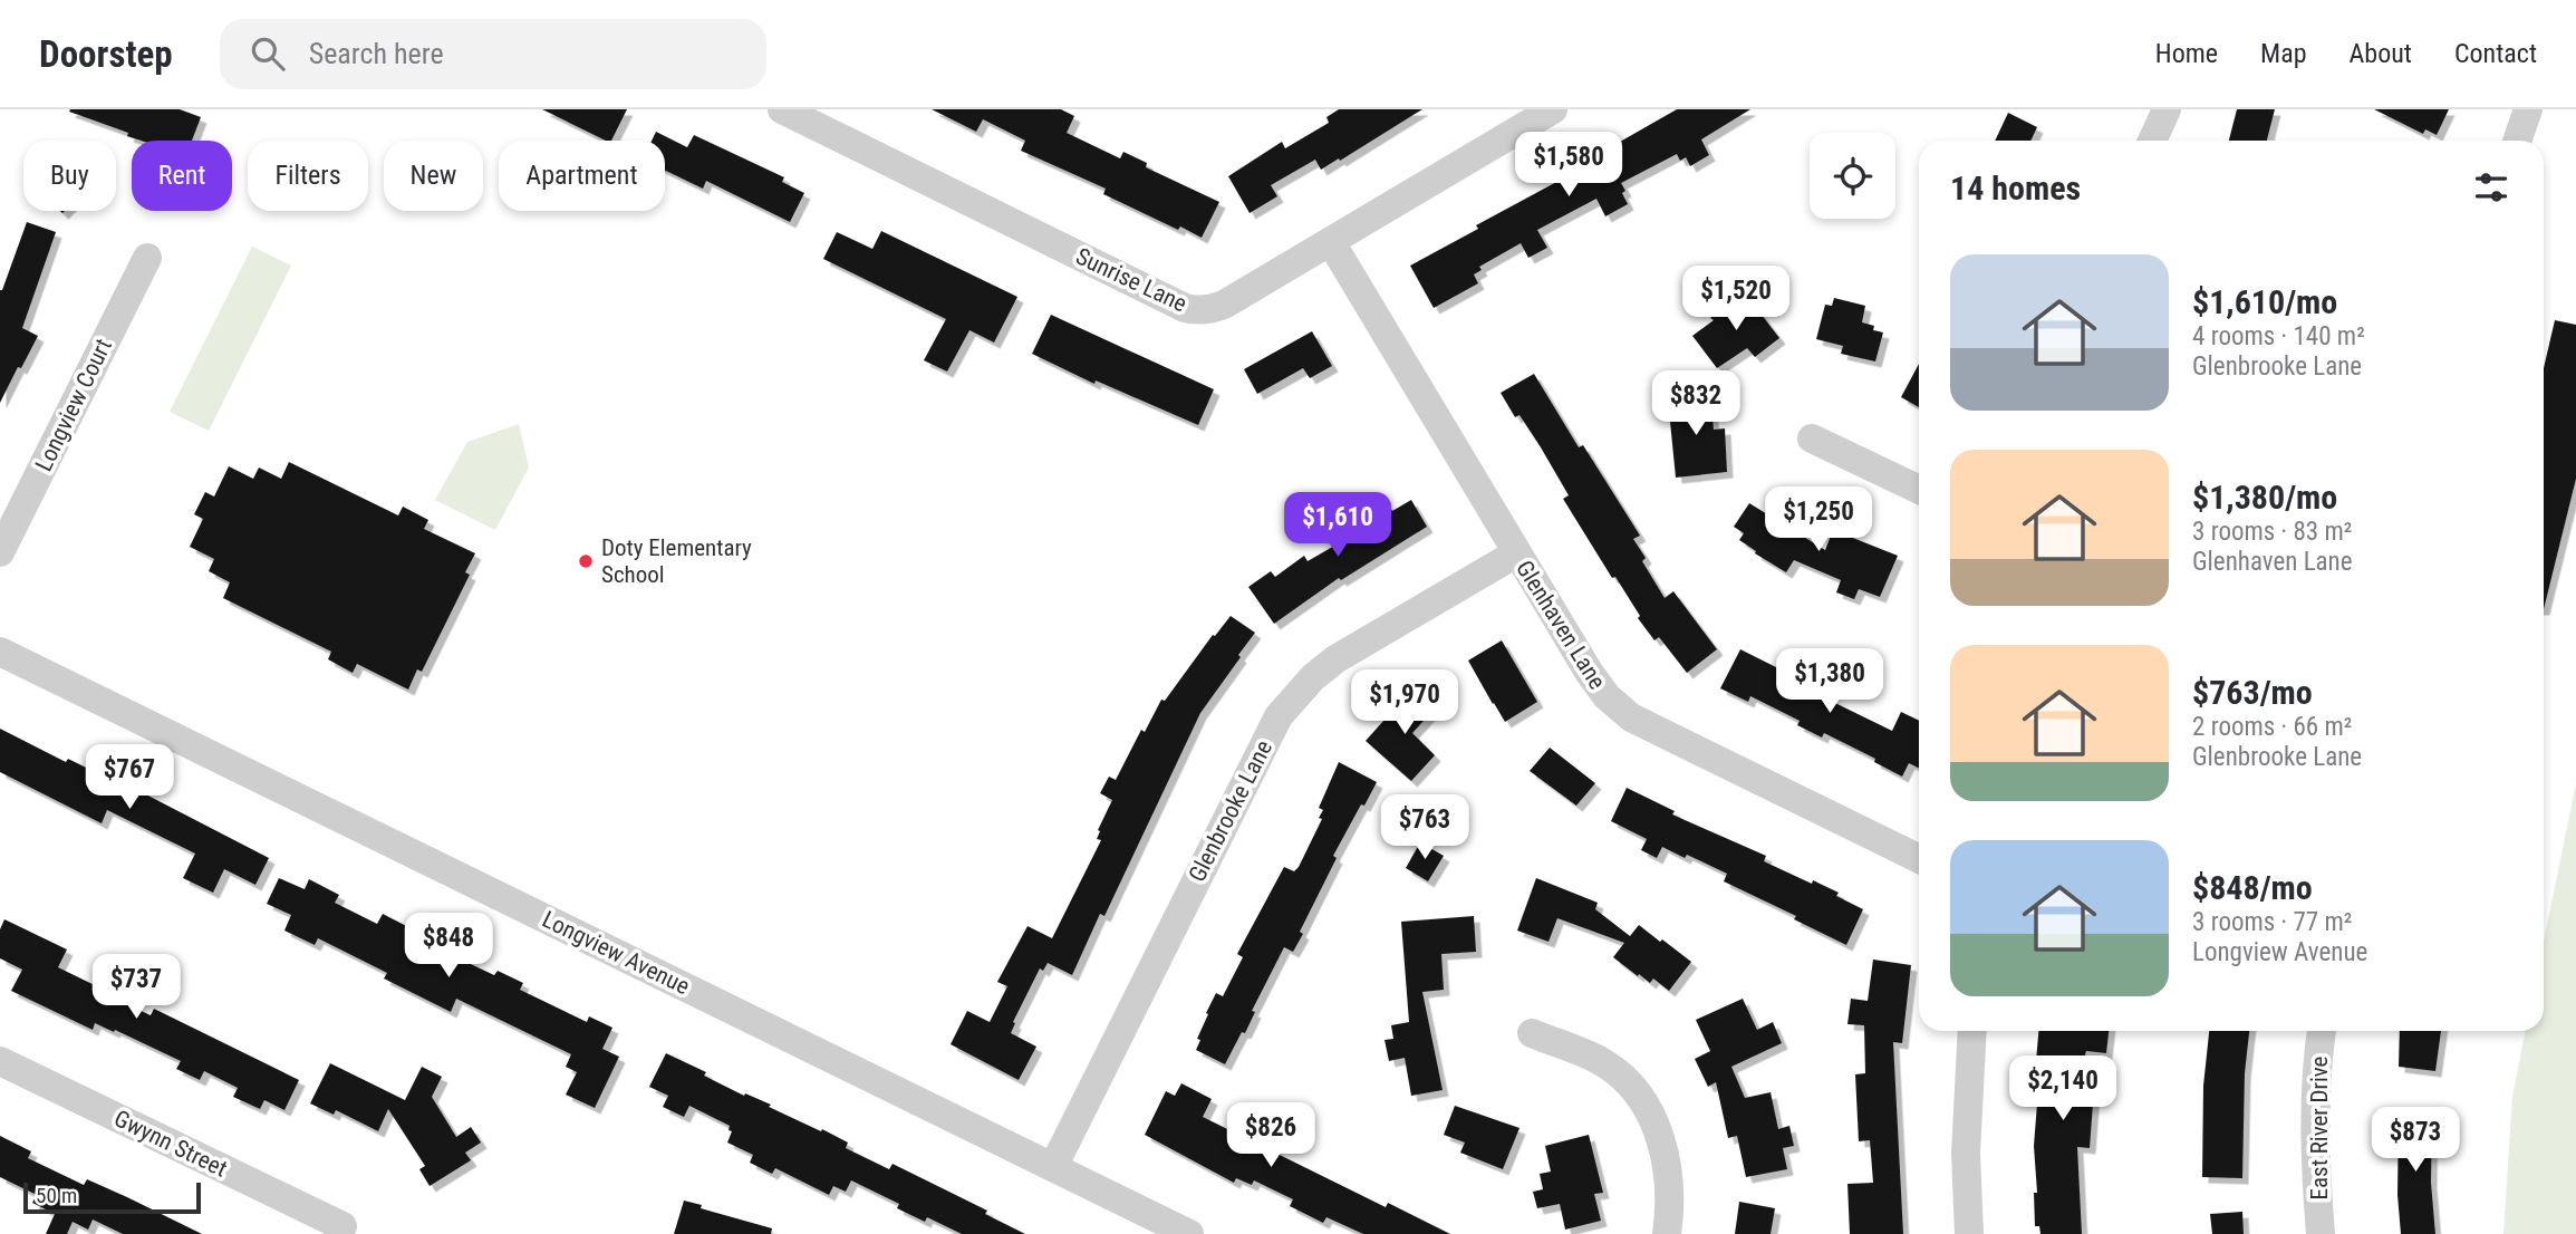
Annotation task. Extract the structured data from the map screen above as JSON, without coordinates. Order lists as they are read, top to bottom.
{
  "streets": {
    "street": [
      "Sunrise Lane",
      "Longview Court",
      "Glenhaven Lane",
      "Glenbrooke Lane",
      "Longview Avenue",
      "East River Drive",
      "Gwynn Street"
    ]
  },
  "crossings": [
    ["Sunrise Lane", "Glenhaven Lane"],
    ["Glenhaven Lane", "Glenbrooke Lane"],
    ["Glenbrooke Lane", "Longview Avenue"]
  ],
  "places": ["Doty Elementary School"],
  "scale_bar": "50 m",
  "page": {
    "header": "Doorstep",
    "search": "Search here",
    "nav": [
      "Home",
      "Map",
      "About",
      "Contact"
    ],
    "price": [
      "$1,580",
      "$1,520",
      "$832",
      "$1,250",
      "$1,610",
      "$1,380",
      "$1,970",
      "$767",
      "$763",
      "$848",
      "$737",
      "$2,140",
      "$826",
      "$873"
    ],
    "chip": [
      "Buy",
      "Rent",
      "Filters",
      "New",
      "Apartment"
    ],
    "heading": "14 homes",
    "list": [
      {
        "name": "$1,610/mo",
        "note": "4 rooms · 140 m² · Glenbrooke Lane"
      },
      {
        "name": "$1,380/mo",
        "note": "3 rooms · 83 m² · Glenhaven Lane"
      },
      {
        "name": "$763/mo",
        "note": "2 rooms · 66 m² · Glenbrooke Lane"
      },
      {
        "name": "$848/mo",
        "note": "3 rooms · 77 m² · Longview Avenue"
      }
    ],
    "scale": "50 m"
  }
}
